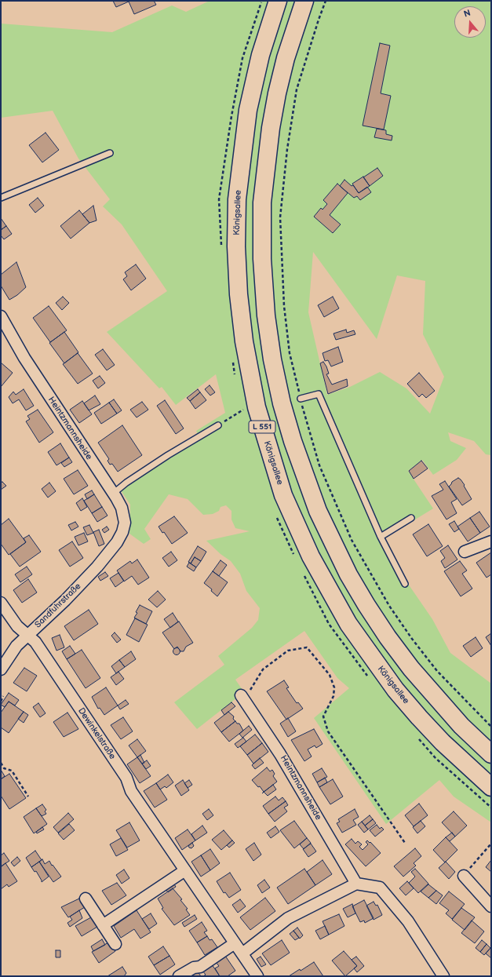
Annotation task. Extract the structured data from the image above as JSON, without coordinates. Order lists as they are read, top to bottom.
{
  "streets": {
    "main road": ["Königsallee", "L 551"],
    "street": ["Heintzmannsheide", "Sandfuhrstraße", "Dewinkelstraße"]
  },
  "crossings": [
    ["Heintzmannsheide", "Sandfuhrstraße"],
    ["Sandfuhrstraße", "Dewinkelstraße"]
  ],
  "north": "top"
}
